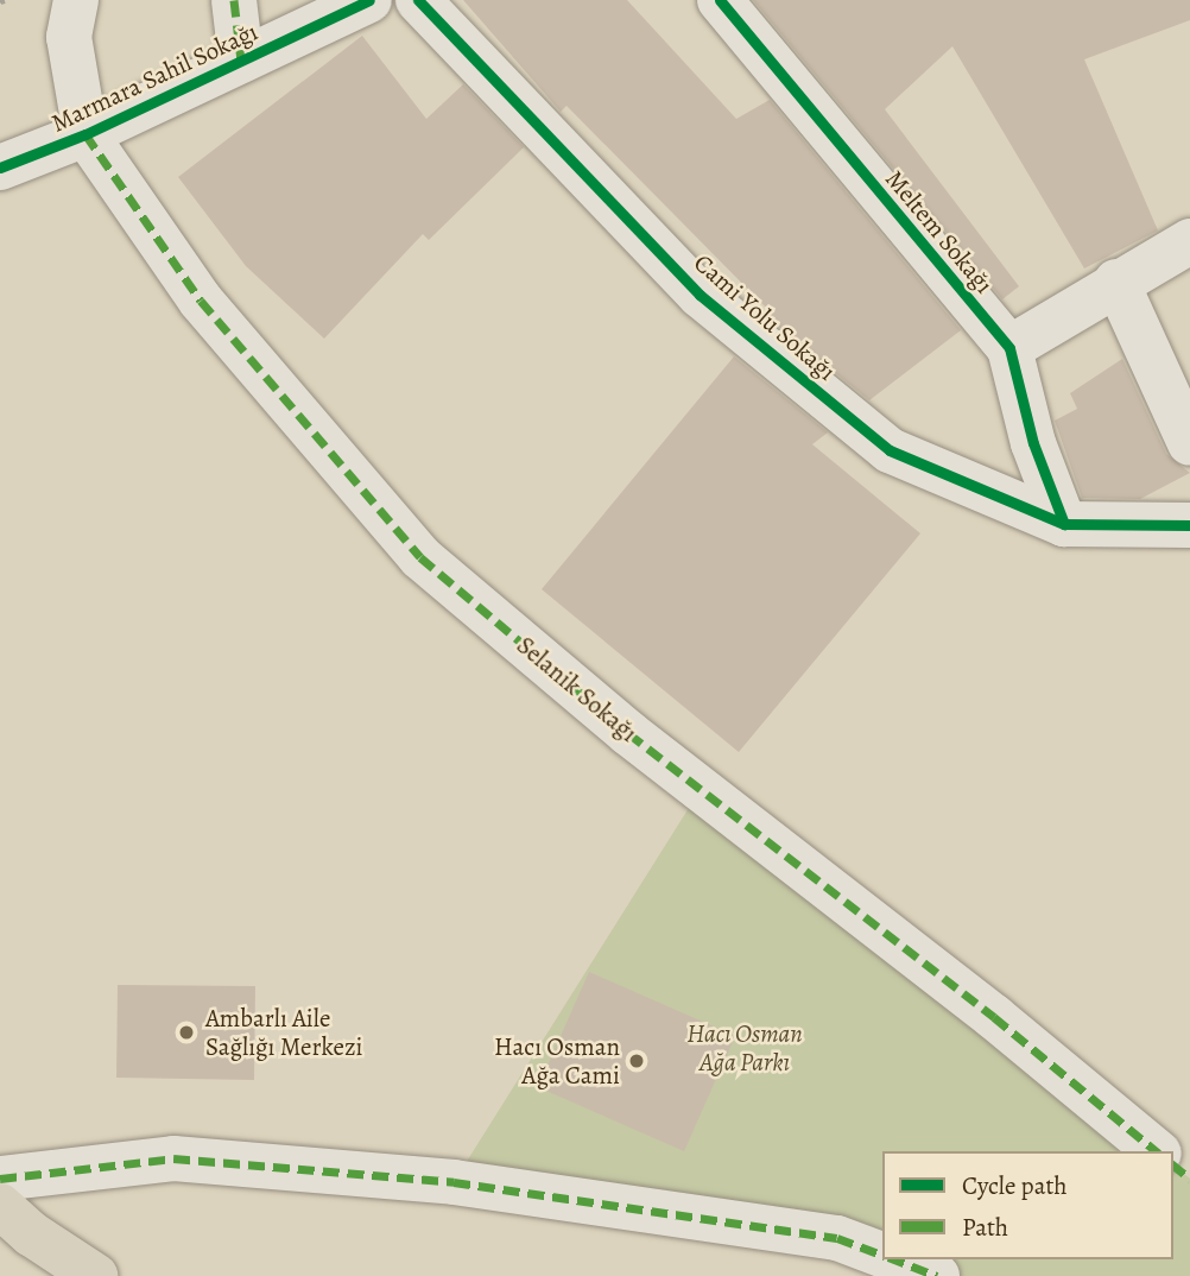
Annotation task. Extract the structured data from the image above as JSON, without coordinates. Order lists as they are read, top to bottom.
{
  "streets": {
    "street": [
      "Marmara Sahil Sokağı",
      "Meltem Sokağı",
      "Cami Yolu Sokağı",
      "Selanik Sokağı"
    ]
  },
  "crossings": [
    ["Marmara Sahil Sokağı", "Selanik Sokağı"],
    ["Meltem Sokağı", "Cami Yolu Sokağı"]
  ],
  "parks": ["Hacı Osman Ağa Parkı"],
  "places": ["Ambarlı Aile Sağlığı Merkezi", "Hacı Osman Ağa Cami"],
  "legend": ["Cycle path", "Path"]
}
